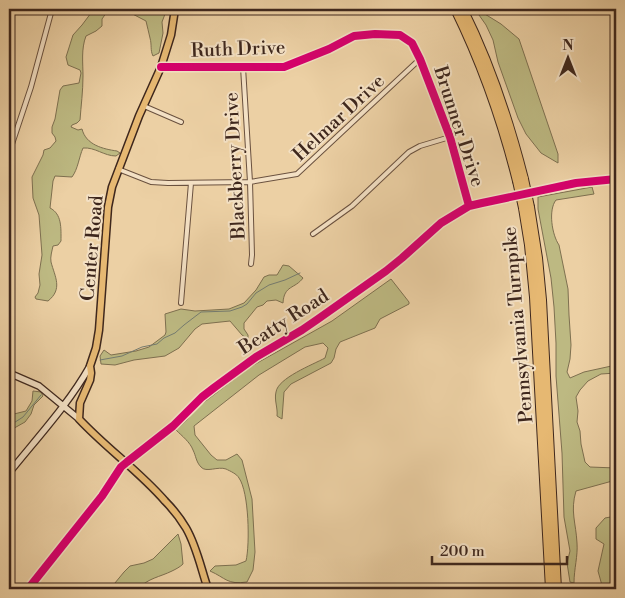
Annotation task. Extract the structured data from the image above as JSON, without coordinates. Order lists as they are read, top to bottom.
{
  "streets": {
    "highway": ["Pennsylvania Turnpike"],
    "main road": ["Center Road"],
    "street": [
      "Ruth Drive",
      "Helmar Drive",
      "Brunner Drive",
      "Blackberry Drive",
      "Beatty Road"
    ]
  },
  "crossings": [
    ["Ruth Drive", "Brunner Drive"],
    ["Ruth Drive", "Blackberry Drive"],
    ["Ruth Drive", "Center Road"],
    ["Helmar Drive", "Brunner Drive"],
    ["Helmar Drive", "Blackberry Drive"],
    ["Helmar Drive", "Center Road"],
    ["Brunner Drive", "Beatty Road"]
  ],
  "scale_bar": "200 m",
  "north": "top"
}
